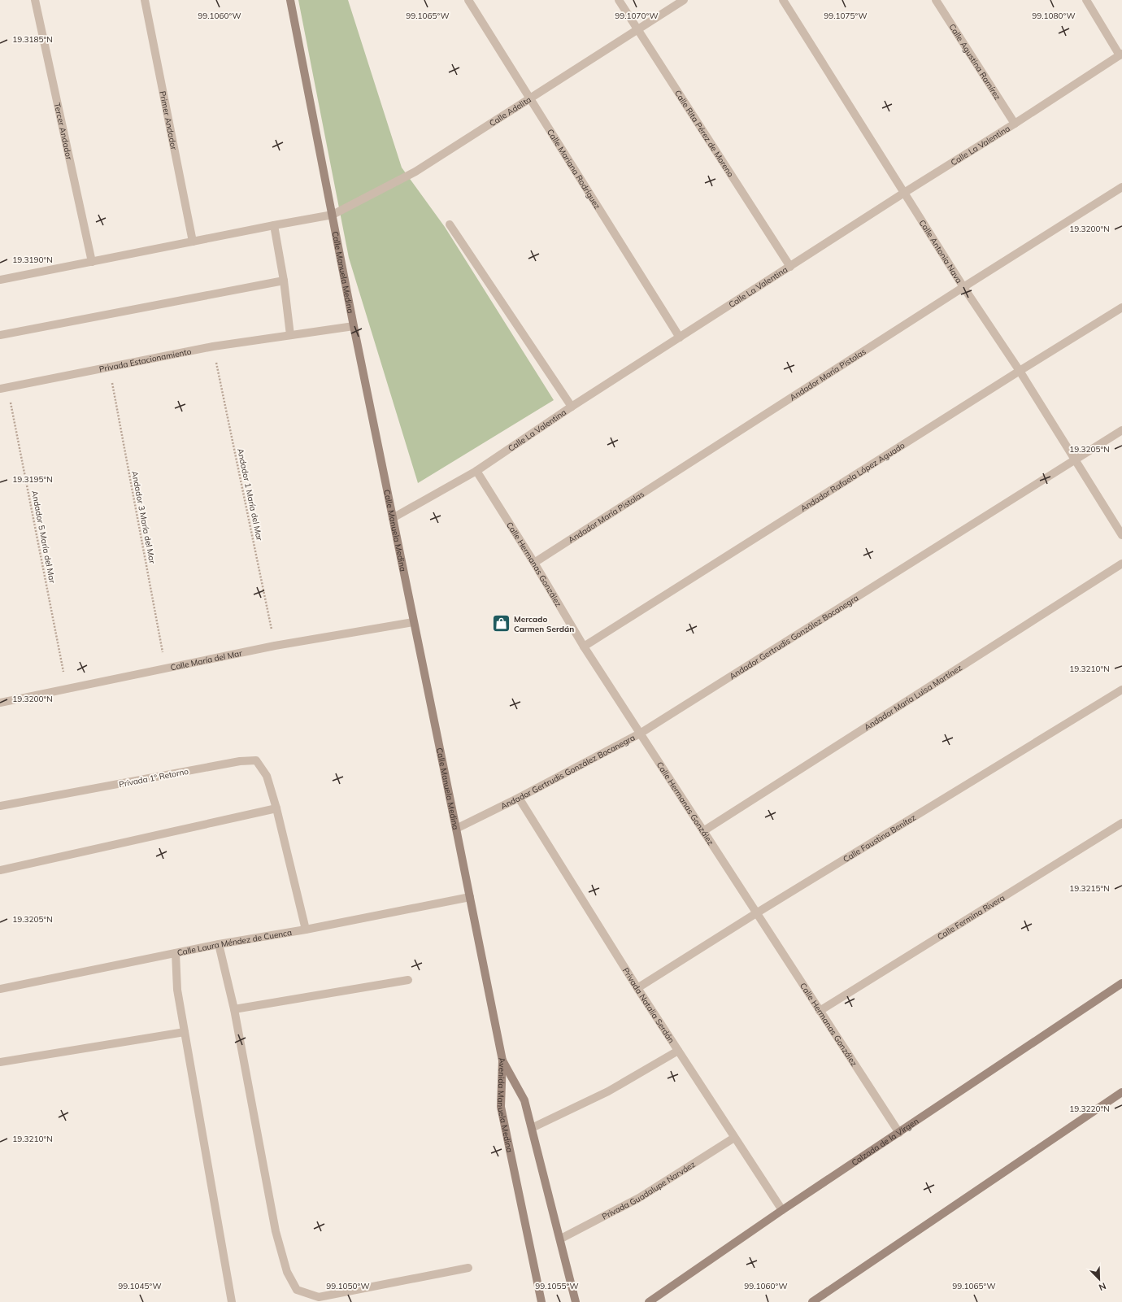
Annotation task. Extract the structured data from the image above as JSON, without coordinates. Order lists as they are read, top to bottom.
{
  "streets": {
    "street": [
      "Calle Agustina Ramírez",
      "Calle Adelita",
      "Primer Andador",
      "Tercer Andador",
      "Calle Rita Pérez de Moreno",
      "Calle La Valentina",
      "Calle Mariana Rodríguez",
      "Calle Antonia Nava",
      "Calle Manuela Medina",
      "Privada Estacionamiento",
      "Andador María Pistolas",
      "Andador Rafaela López Aguado",
      "Calle Hermanas González",
      "Andador Gertrudis González Bocanegra",
      "Calle María del Mar",
      "Andador María Luisa Martínez",
      "Privada 1º Retorno",
      "Calle Faustina Benítez",
      "Calle Fermina Rivera",
      "Calle Laura Méndez de Cuenca",
      "Privada Natalia Serdán",
      "Avenida Manuela Medina",
      "Calzada de la Virgen",
      "Privada Guadalupe Narváez"
    ],
    "path": ["Andador 1 María del Mar", "Andador 3 María del Mar", "Andador 5 María del Mar"]
  },
  "crossings": [
    ["Calle Agustina Ramírez", "Calle La Valentina"],
    ["Calle Adelita", "Calle Rita Pérez de Moreno"],
    ["Calle Adelita", "Calle Mariana Rodríguez"],
    ["Calle Adelita", "Calle Manuela Medina"],
    ["Calle Rita Pérez de Moreno", "Calle La Valentina"],
    ["Calle La Valentina", "Calle Mariana Rodríguez"],
    ["Calle La Valentina", "Calle Antonia Nava"],
    ["Calle La Valentina", "Calle Manuela Medina"],
    ["Calle La Valentina", "Calle Hermanas González"],
    ["Calle Antonia Nava", "Andador María Pistolas"],
    ["Calle Antonia Nava", "Andador Rafaela López Aguado"],
    ["Calle Antonia Nava", "Andador Gertrudis González Bocanegra"],
    ["Calle Manuela Medina", "Privada Estacionamiento"],
    ["Calle Manuela Medina", "Andador Gertrudis González Bocanegra"],
    ["Calle Manuela Medina", "Calle María del Mar"],
    ["Calle Manuela Medina", "Calle Laura Méndez de Cuenca"],
    ["Calle Manuela Medina", "Avenida Manuela Medina"],
    ["Privada Estacionamiento", "Andador 1 María del Mar"],
    ["Privada Estacionamiento", "Andador 3 María del Mar"],
    ["Privada Estacionamiento", "Andador 5 María del Mar"],
    ["Andador María Pistolas", "Calle Hermanas González"],
    ["Andador Rafaela López Aguado", "Calle Hermanas González"],
    ["Andador 1 María del Mar", "Calle María del Mar"],
    ["Andador 3 María del Mar", "Calle María del Mar"],
    ["Andador 5 María del Mar", "Calle María del Mar"],
    ["Calle Hermanas González", "Andador Gertrudis González Bocanegra"],
    ["Calle Hermanas González", "Andador María Luisa Martínez"],
    ["Calle Hermanas González", "Calle Faustina Benítez"],
    ["Calle Hermanas González", "Calle Fermina Rivera"],
    ["Calle Hermanas González", "Calzada de la Virgen"],
    ["Andador Gertrudis González Bocanegra", "Privada Natalia Serdán"],
    ["Privada 1º Retorno", "Calle Laura Méndez de Cuenca"],
    ["Calle Faustina Benítez", "Privada Natalia Serdán"],
    ["Privada Natalia Serdán", "Calzada de la Virgen"],
    ["Privada Natalia Serdán", "Privada Guadalupe Narváez"],
    ["Avenida Manuela Medina", "Privada Guadalupe Narváez"]
  ],
  "places": {
    "shop": ["Mercado Carmen Serdán"]
  },
  "north": "bottom right",
  "coordinates": [
    "99.1060°W",
    "99.1065°W",
    "99.1070°W",
    "99.1075°W",
    "99.1080°W",
    "19.3185°N",
    "19.3200°N",
    "19.3190°N",
    "19.3205°N",
    "19.3195°N",
    "19.3210°N",
    "19.3215°N",
    "19.3220°N",
    "99.1045°W",
    "99.1050°W",
    "99.1055°W"
  ]
}
